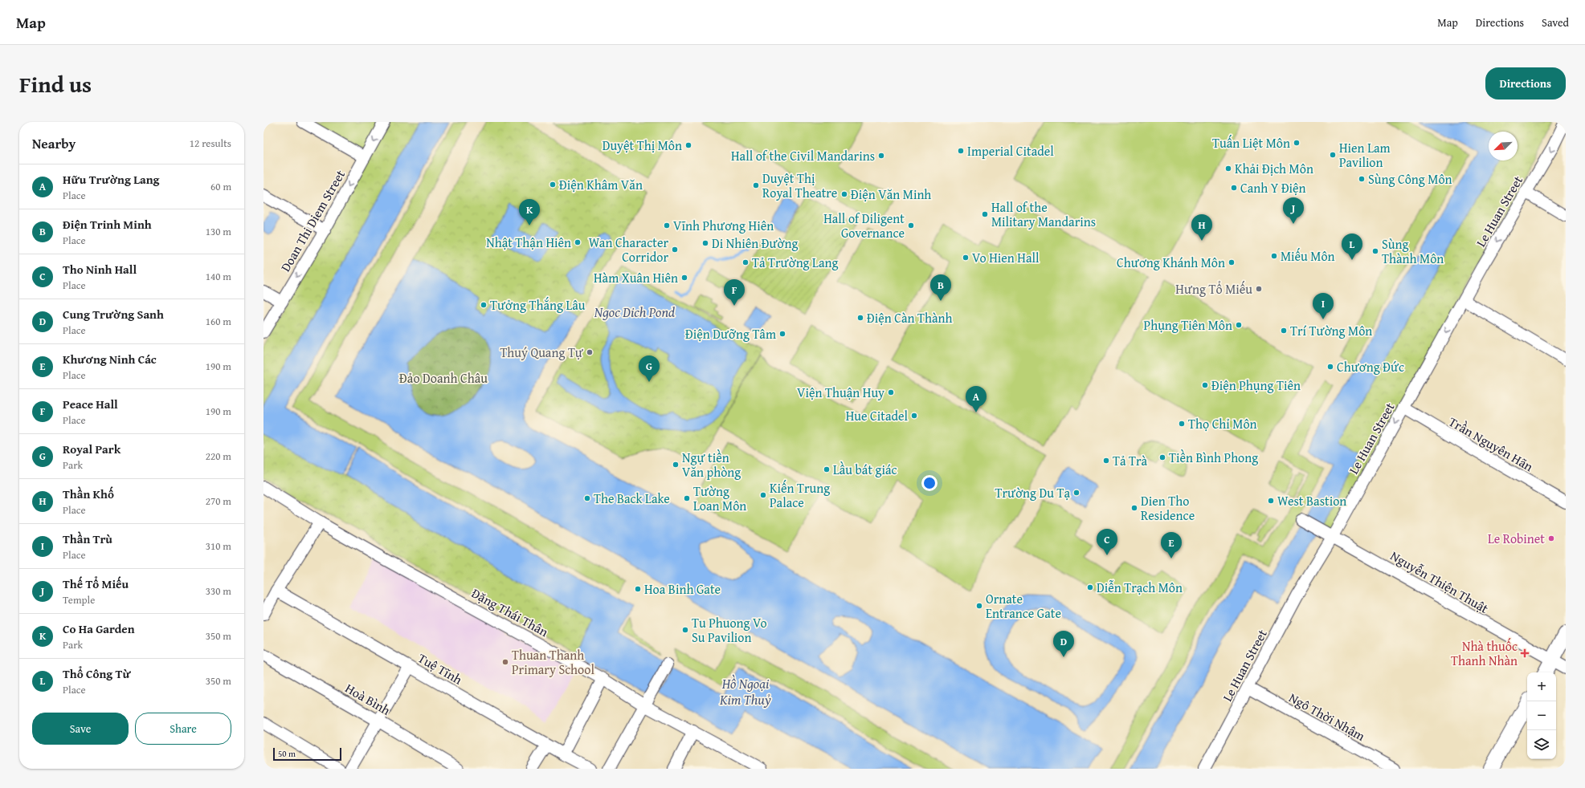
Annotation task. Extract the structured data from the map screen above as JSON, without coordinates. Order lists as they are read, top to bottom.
{
  "streets": {
    "street": [
      "Le Huan Street",
      "Doan Thi Diem Street",
      "Trần Nguyên Hãn",
      "Nguyễn Thiện Thuật",
      "Đặng Thái Thân",
      "Tuệ Tĩnh",
      "Hoà Bình",
      "Ngô Thời Nhậm"
    ]
  },
  "crossings": [
    ["Le Huan Street", "Trần Nguyên Hãn"],
    ["Le Huan Street", "Nguyễn Thiện Thuật"],
    ["Le Huan Street", "Ngô Thời Nhậm"]
  ],
  "one_way": ["Le Huan Street", "Doan Thi Diem Street"],
  "water": ["Ngoc Dich Pond", "Hồ Ngoại Kim Thuỷ"],
  "parks": ["Đảo Doanh Châu"],
  "places": {
    "other": [
      "Tuấn Liệt Môn",
      "Duyệt Thị Môn",
      "Imperial Citadel",
      "Hien Lam Pavilion",
      "Hall of the Civil Mandarins",
      "Khải Địch Môn",
      "Sùng Công Môn",
      "Điện Khâm Văn",
      "Duyệt Thị Royal Theatre",
      "Canh Y Điện",
      "Điện Văn Minh",
      "Hall of the Military Mandarins",
      "Vĩnh Phương Hiên",
      "Hall of Diligent Governance",
      "Nhật Thận Hiên",
      "Di Nhiên Đường",
      "Wan Character Corridor",
      "Sùng Thành Môn",
      "Miếu Môn",
      "Vo Hien Hall",
      "Tả Trường Lang",
      "Chương Khánh Môn",
      "Hàm Xuân Hiên",
      "Hưng Tổ Miếu",
      "Tưởng Thắng Lâu",
      "Điện Càn Thành",
      "Phụng Tiên Môn",
      "Trí Tường Môn",
      "Điện Dưỡng Tâm",
      "Thuý Quang Tự",
      "Chương Đức",
      "Điện Phụng Tiên",
      "Viện Thuận Huy",
      "Hue Citadel",
      "Thọ Chỉ Môn",
      "Tiền Bình Phong",
      "Tả Trà",
      "Ngự tiền Văn phòng",
      "Lầu bát giác",
      "Trường Du Tạ",
      "Kiến Trung Palace",
      "The Back Lake",
      "Tường Loan Môn",
      "West Bastion",
      "Dien Tho Residence",
      "Le Robinet",
      "Diễn Trạch Môn",
      "Hoa Binh Gate",
      "Ornate Entrance Gate",
      "Tu Phuong Vo Su Pavilion",
      "Thuan Thanh Primary School"
    ],
    "health": ["Nhà thuốc Thanh Nhàn"]
  },
  "scale_bar": "50 m",
  "north": "bottom left",
  "page": {
    "header": "Map",
    "nav": ["Map", "Directions", "Saved"],
    "title": "Find us",
    "buttons": [
      "Directions",
      ["Save", "Share"]
    ],
    "heading": ["Nearby", "12 results"],
    "list": [
      {
        "mark": "A",
        "name": "Hữu Trường Lang",
        "note": "Place",
        "value": "60 m"
      },
      {
        "mark": "B",
        "name": "Điện Trinh Minh",
        "note": "Place",
        "value": "130 m"
      },
      {
        "mark": "C",
        "name": "Tho Ninh Hall",
        "note": "Place",
        "value": "140 m"
      },
      {
        "mark": "D",
        "name": "Cung Trường Sanh",
        "note": "Place",
        "value": "160 m"
      },
      {
        "mark": "E",
        "name": "Khương Ninh Các",
        "note": "Place",
        "value": "190 m"
      },
      {
        "mark": "F",
        "name": "Peace Hall",
        "note": "Place",
        "value": "190 m"
      },
      {
        "mark": "G",
        "name": "Royal Park",
        "note": "Park",
        "value": "220 m"
      },
      {
        "mark": "H",
        "name": "Thần Khố",
        "note": "Place",
        "value": "270 m"
      },
      {
        "mark": "I",
        "name": "Thần Trù",
        "note": "Place",
        "value": "310 m"
      },
      {
        "mark": "J",
        "name": "Thế Tổ Miếu",
        "note": "Temple",
        "value": "330 m"
      },
      {
        "mark": "K",
        "name": "Co Ha Garden",
        "note": "Park",
        "value": "350 m"
      },
      {
        "mark": "L",
        "name": "Thổ Công Từ",
        "note": "Place",
        "value": "350 m"
      }
    ],
    "pins": [
      "J",
      "K",
      "H",
      "L",
      "B",
      "F",
      "I",
      "G",
      "A",
      "C",
      "E",
      "D"
    ],
    "map_buttons": ["+", "−"],
    "scale": "50 m"
  }
}
